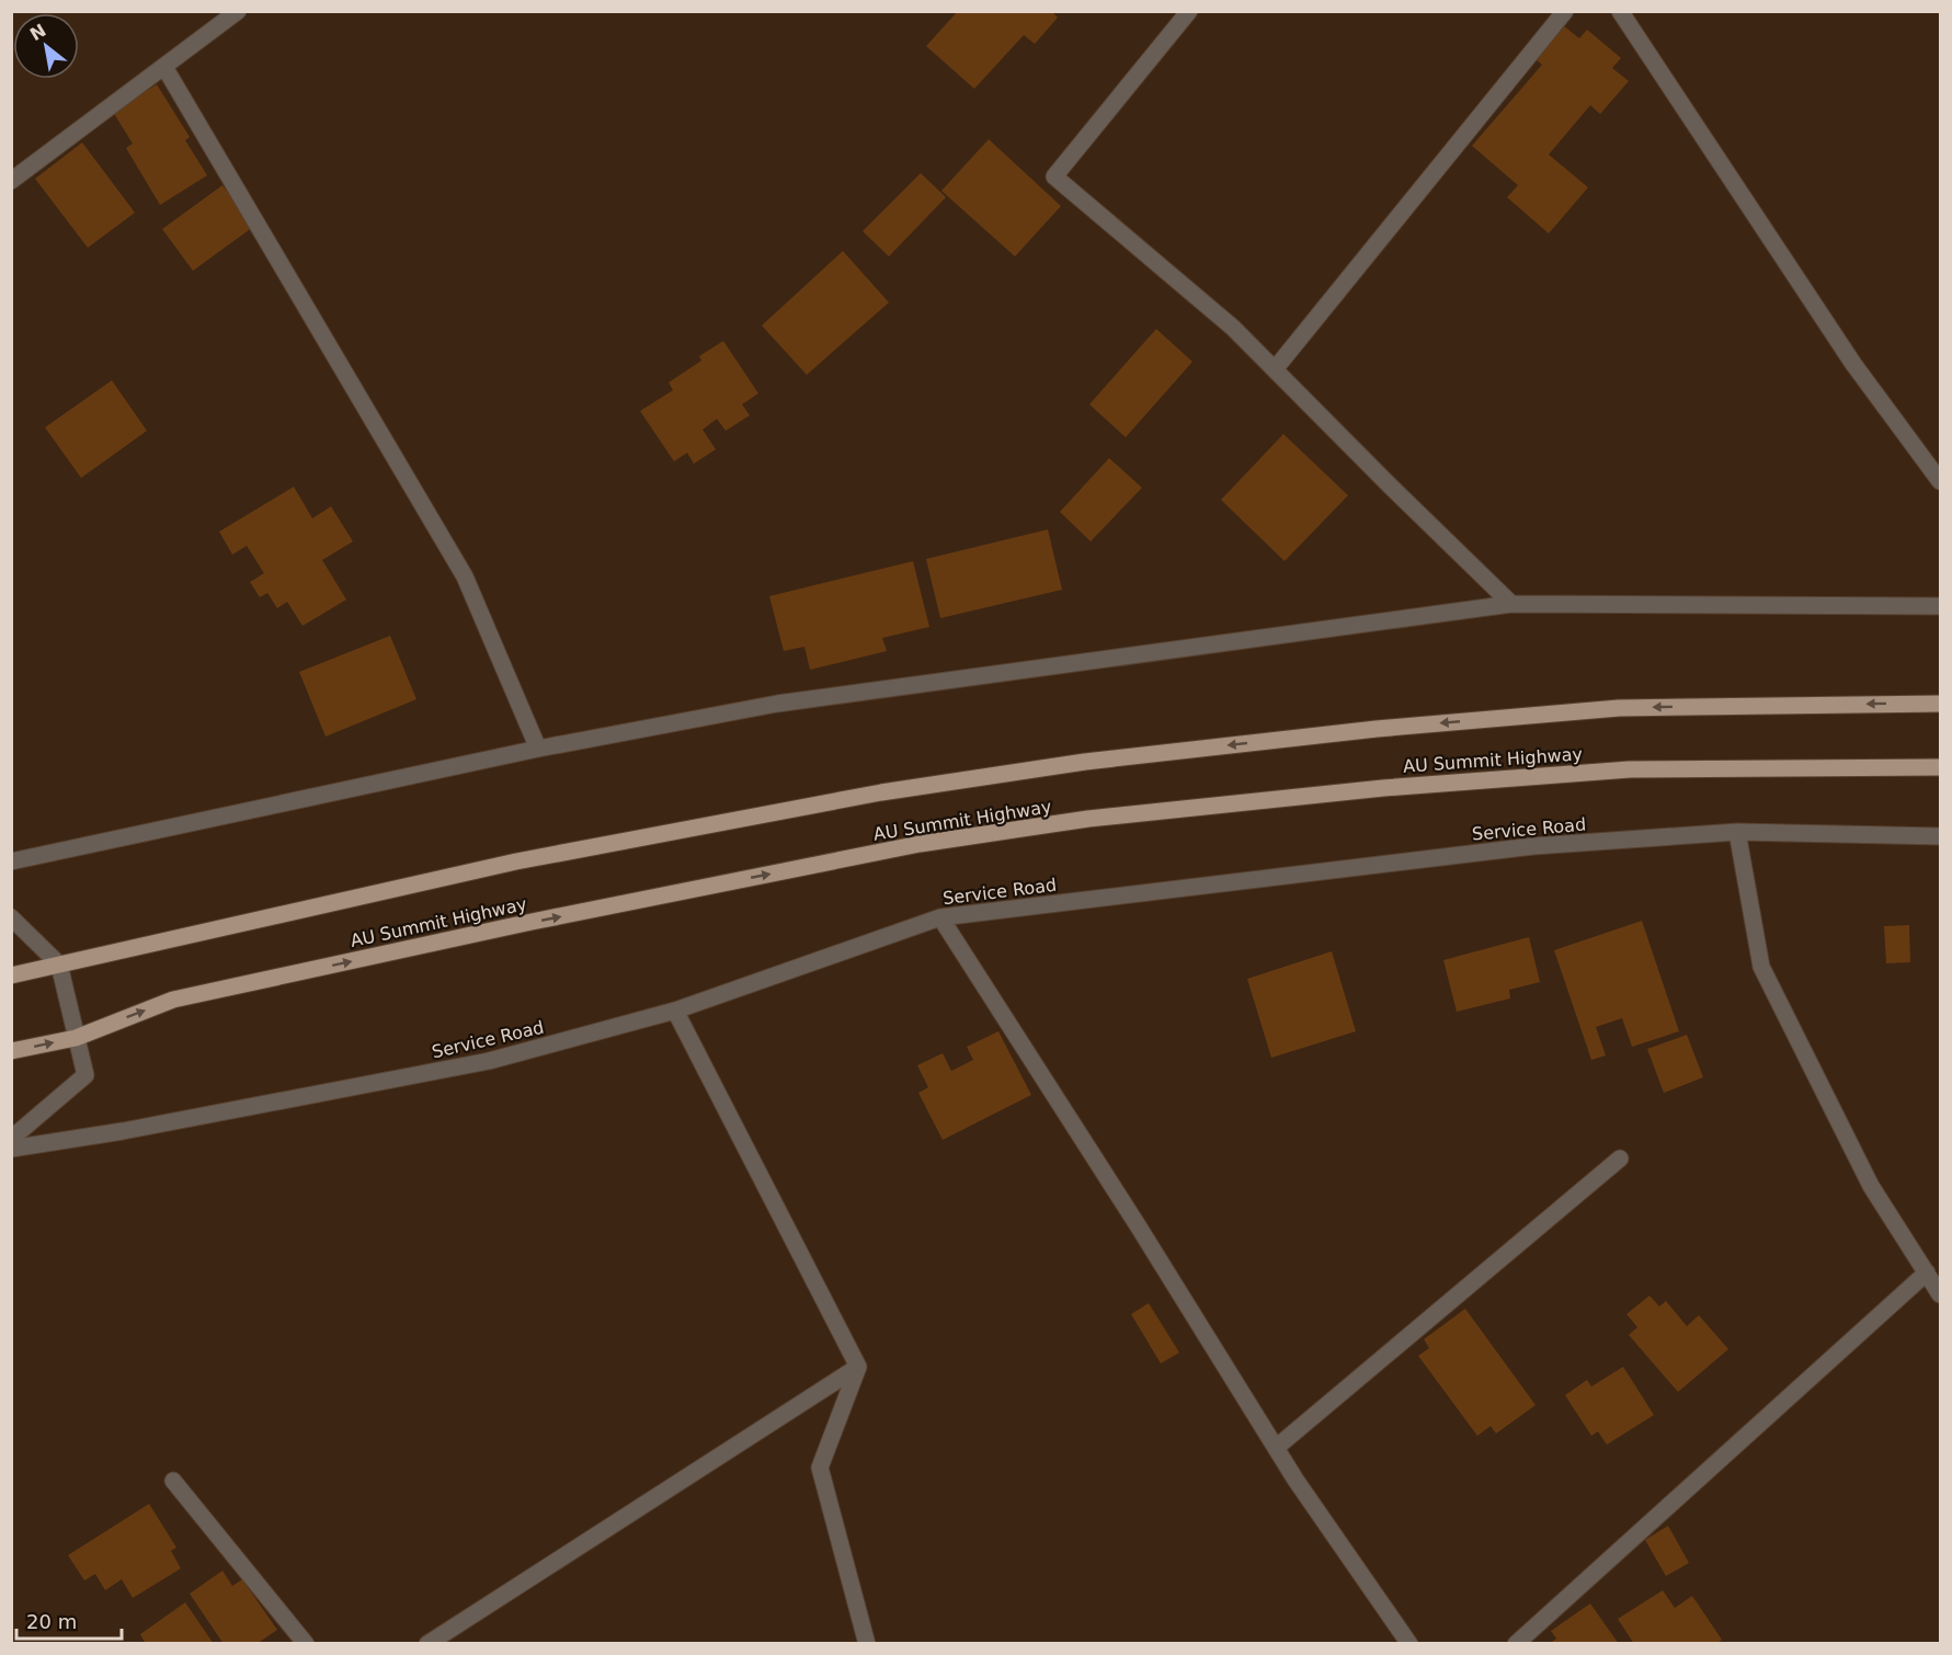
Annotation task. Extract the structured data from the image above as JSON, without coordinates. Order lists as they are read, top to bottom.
{
  "streets": {
    "main road": ["AU Summit Highway"],
    "street": ["Service Road"]
  },
  "scale_bar": "20 m",
  "north": "top left"
}
